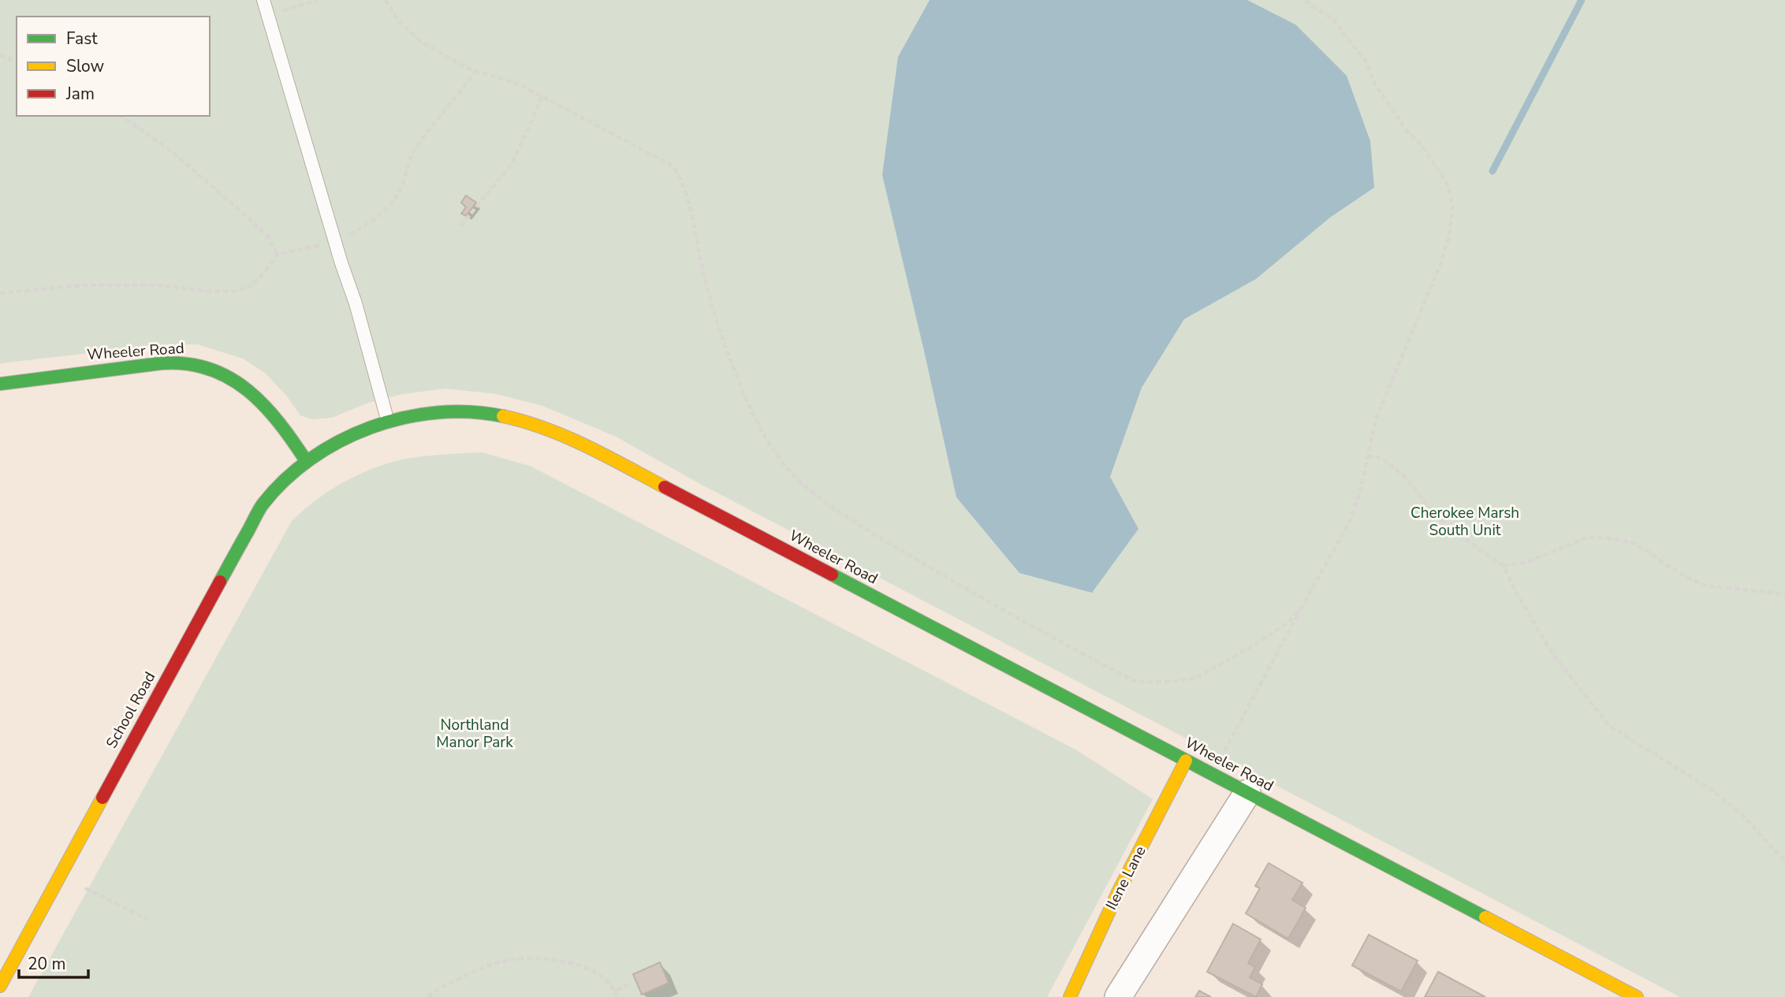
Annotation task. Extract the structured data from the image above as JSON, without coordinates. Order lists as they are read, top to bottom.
{
  "streets": {
    "street": ["Wheeler Road", "School Road", "Ilene Lane"]
  },
  "crossings": [
    ["Wheeler Road", "School Road"],
    ["Wheeler Road", "Ilene Lane"]
  ],
  "parks": ["Cherokee Marsh South Unit", "Northland Manor Park"],
  "legend": ["Fast", "Slow", "Jam"],
  "scale_bar": "20 m"
}
